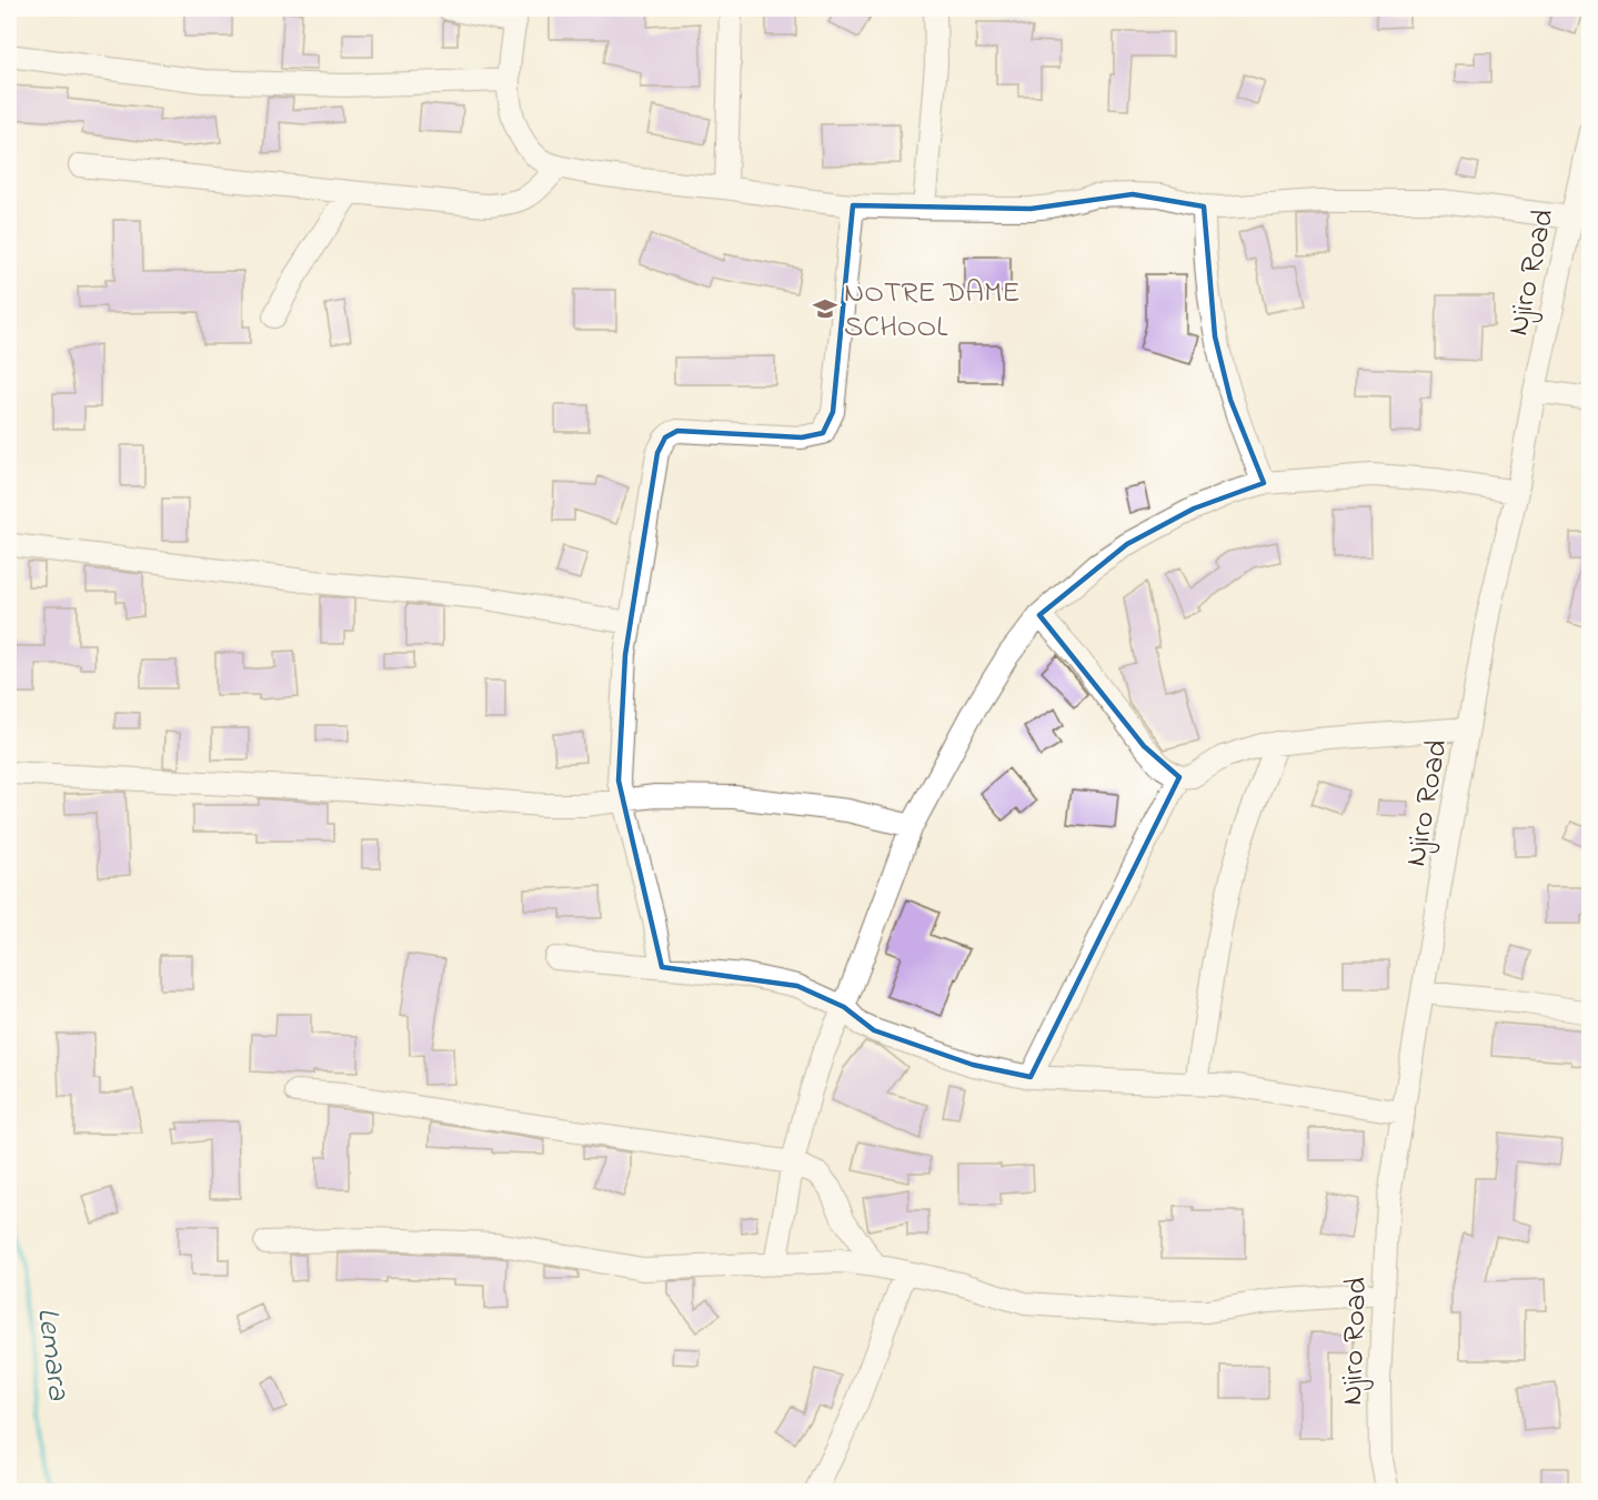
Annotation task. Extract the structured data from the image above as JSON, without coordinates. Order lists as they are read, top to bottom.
{
  "streets": {
    "street": ["Njiro Road"]
  },
  "water": ["Lemara"],
  "places": {
    "school or university": ["NOTRE DAME SCHOOL"]
  }
}
